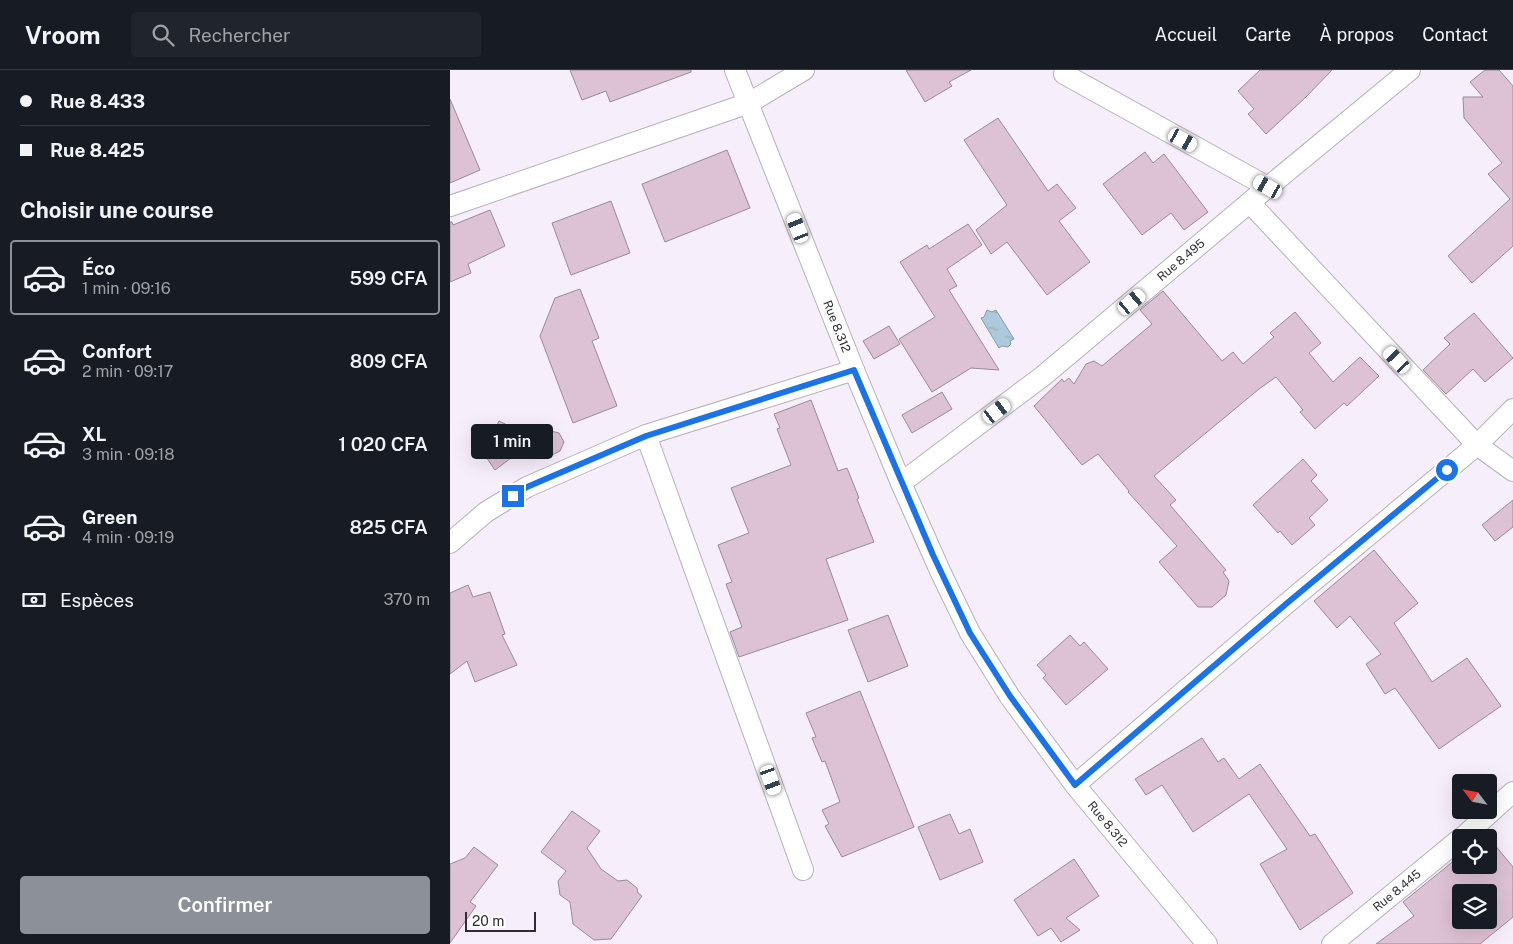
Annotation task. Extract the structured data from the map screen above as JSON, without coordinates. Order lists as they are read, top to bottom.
{
  "streets": {
    "street": ["Rue 8.495", "Rue 8.312", "Rue 8.445"]
  },
  "crossings": [
    ["Rue 8.495", "Rue 8.312"]
  ],
  "scale_bar": "20 m",
  "north": "top left",
  "page": {
    "header": "Vroom",
    "search": "Rechercher",
    "nav": [
      "Accueil",
      "Carte",
      "À propos",
      "Contact"
    ],
    "banner": ["Rue 8.433", "Rue 8.425"],
    "heading": "Choisir une course",
    "list": [
      {
        "name": "Éco",
        "note": "1 min · 09:16",
        "value": "599 CFA"
      },
      {
        "name": "Confort",
        "note": "2 min · 09:17",
        "value": "809 CFA"
      },
      {
        "name": "XL",
        "note": "3 min · 09:18",
        "value": "1 020 CFA"
      },
      {
        "name": "Green",
        "note": "4 min · 09:19",
        "value": "825 CFA"
      }
    ],
    "bubble": "1 min",
    "pay": ["Espèces", "370 m"],
    "buttons": "Confirmer",
    "scale": "20 m"
  }
}
